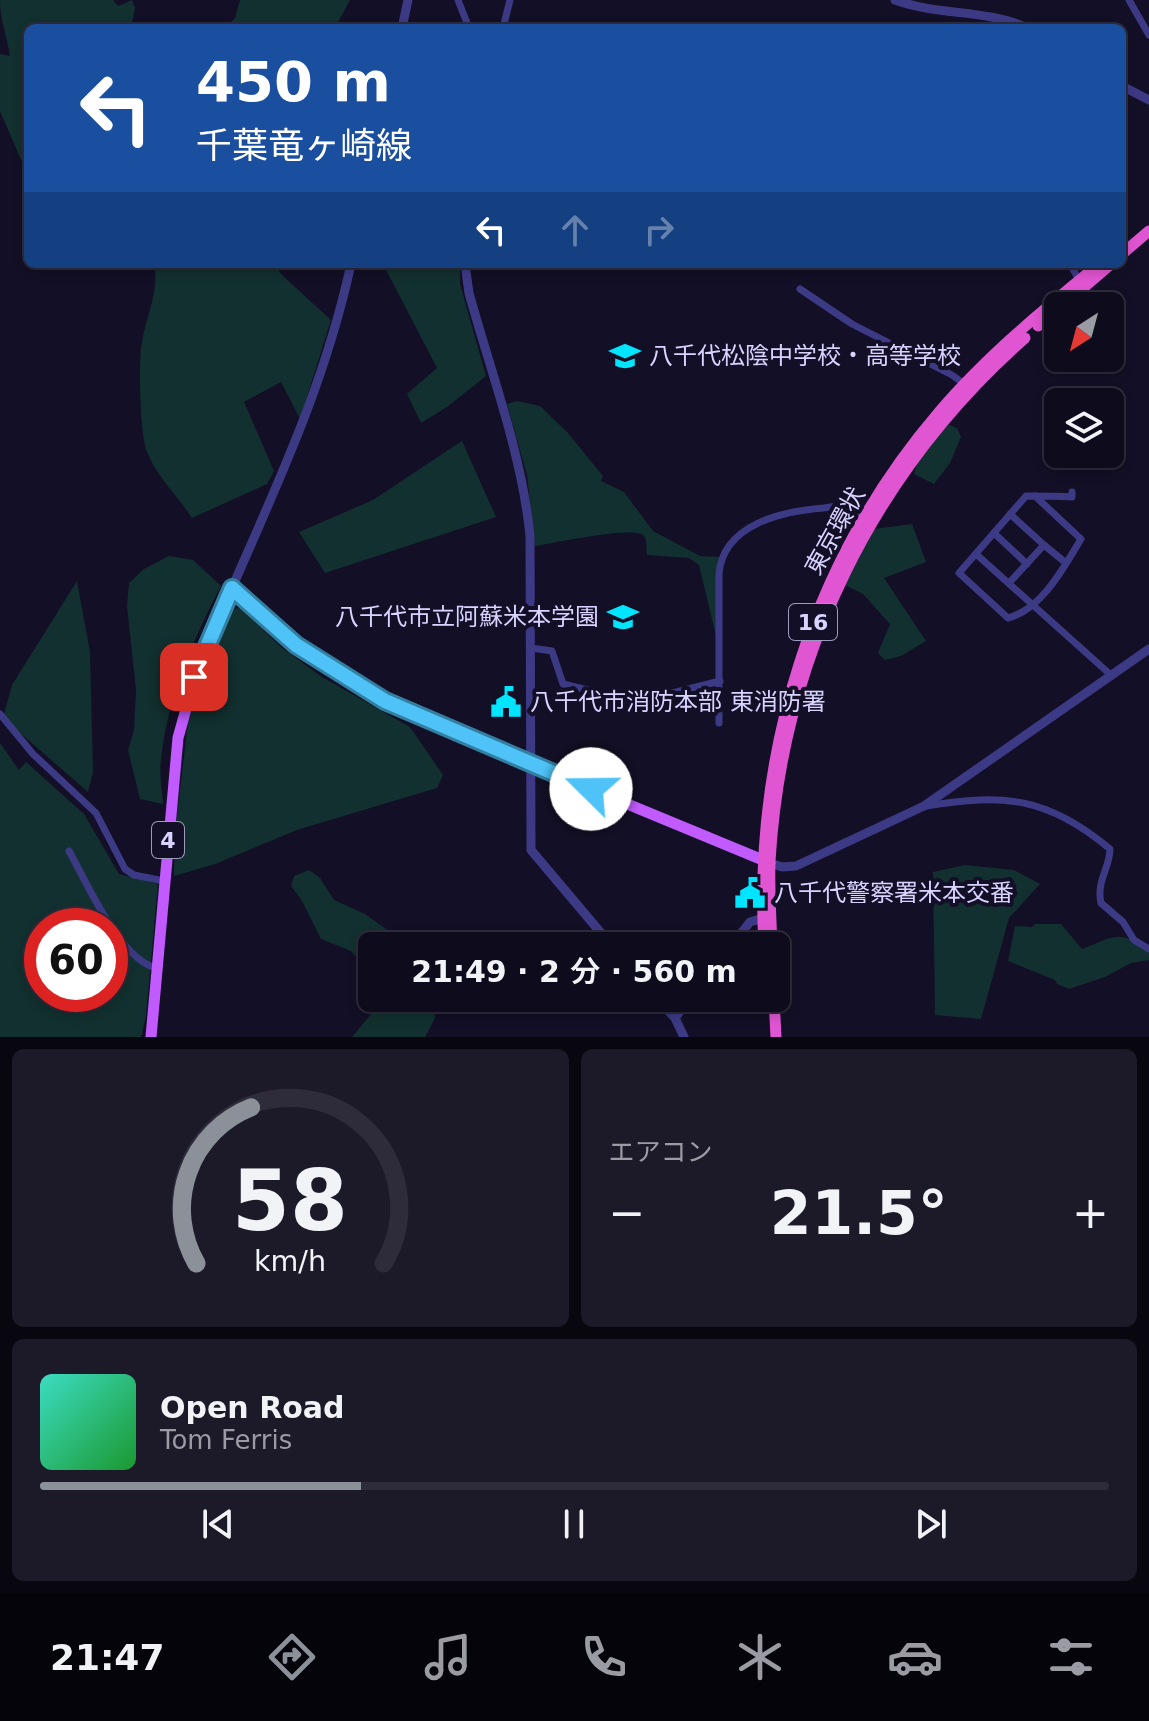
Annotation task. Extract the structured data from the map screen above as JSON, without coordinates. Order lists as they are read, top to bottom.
{
  "streets": {
    "highway": ["東京環状", "16"],
    "main road": ["4"]
  },
  "places": {
    "school or university": ["八千代松陰中学校・高等学校", "八千代市立阿蘇米本学園"],
    "public building": ["八千代市消防本部 東消防署", "八千代警察署米本交番"]
  },
  "north": "bottom left",
  "page": {
    "turn": ["450 m", "千葉竜ヶ崎線"],
    "limit": "60",
    "trip": "21:49 · 2 分 · 560 m",
    "tile": "エアコン",
    "heat": ["−", "21.5°", "+"],
    "song": ["Open Road", "Tom Ferris"],
    "tabs": "21:47",
    "gauge": ["58", "km/h"]
  }
}
